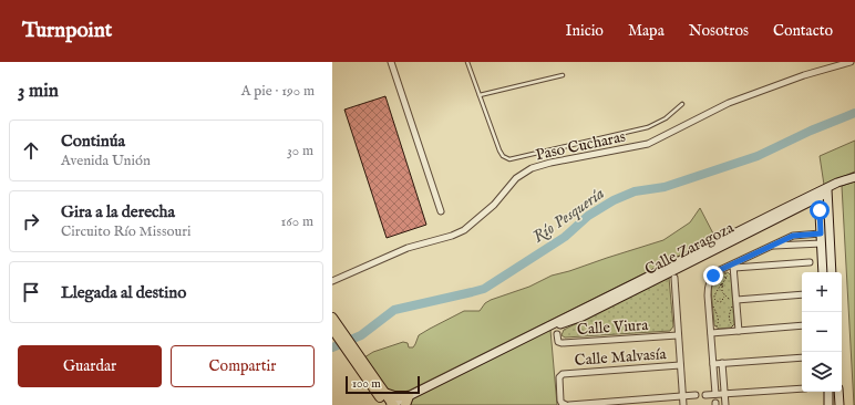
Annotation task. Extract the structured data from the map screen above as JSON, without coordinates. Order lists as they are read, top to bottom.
{
  "streets": {
    "street": [
      "Paso Cucharas",
      "Calle Zaragoza",
      "Calle Viura",
      "Calle Malvasía"
    ]
  },
  "water": ["Río Pesquería"],
  "scale_bar": "100 m",
  "page": {
    "header": "Turnpoint",
    "nav": [
      "Inicio",
      "Mapa",
      "Nosotros",
      "Contacto"
    ],
    "heading": ["3 min", "A pie · 190 m"],
    "list": [
      ["Continúa", "Avenida Unión", "30 m"],
      ["Gira a la derecha", "Circuito Río Missouri", "160 m"],
      "Llegada al destino"
    ],
    "map_buttons": ["+", "−"],
    "buttons": ["Guardar", "Compartir"],
    "scale": "100 m"
  }
}
